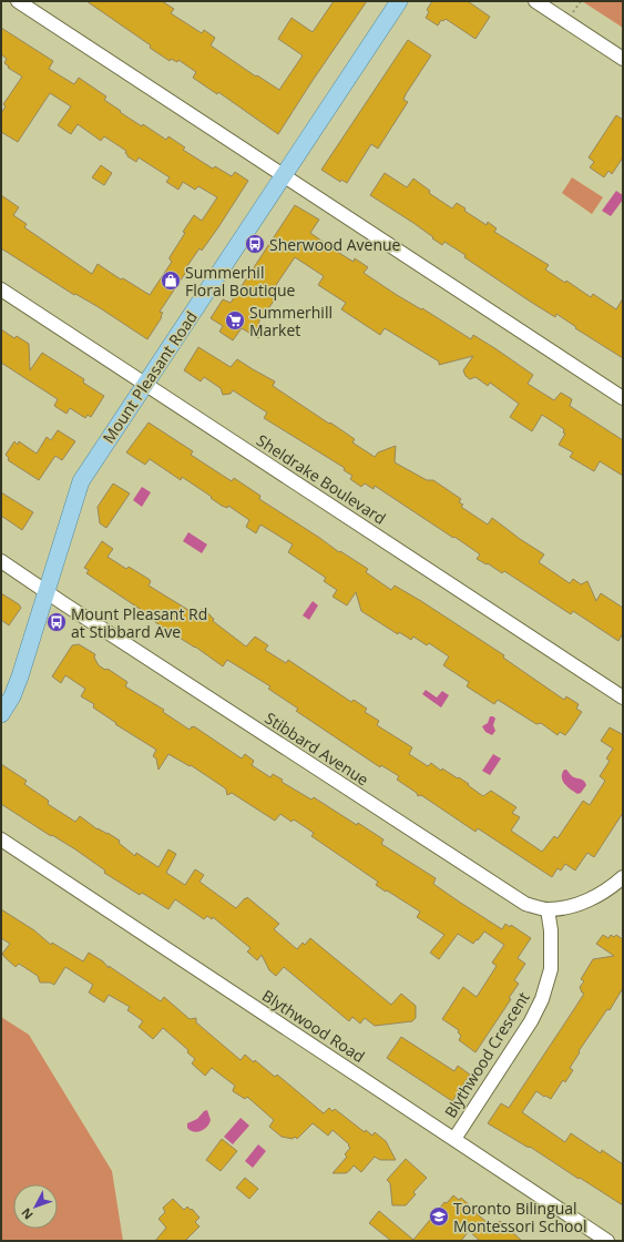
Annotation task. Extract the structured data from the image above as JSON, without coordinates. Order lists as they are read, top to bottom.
{
  "streets": {
    "main road": ["Mount Pleasant Road"],
    "street": [
      "Sheldrake Boulevard",
      "Stibbard Avenue",
      "Blythwood Road",
      "Blythwood Crescent"
    ]
  },
  "crossings": [
    ["Mount Pleasant Road", "Sheldrake Boulevard"],
    ["Mount Pleasant Road", "Stibbard Avenue"],
    ["Stibbard Avenue", "Blythwood Crescent"],
    ["Blythwood Road", "Blythwood Crescent"]
  ],
  "places": {
    "bus stop": ["Sherwood Avenue", "Mount Pleasant Rd at Stibbard Ave"],
    "shop": ["Summerhil Floral Boutique"],
    "supermarket": ["Summerhill Market"],
    "school or university": ["Toronto Bilingual Montessori School"]
  },
  "north": "bottom left"
}
